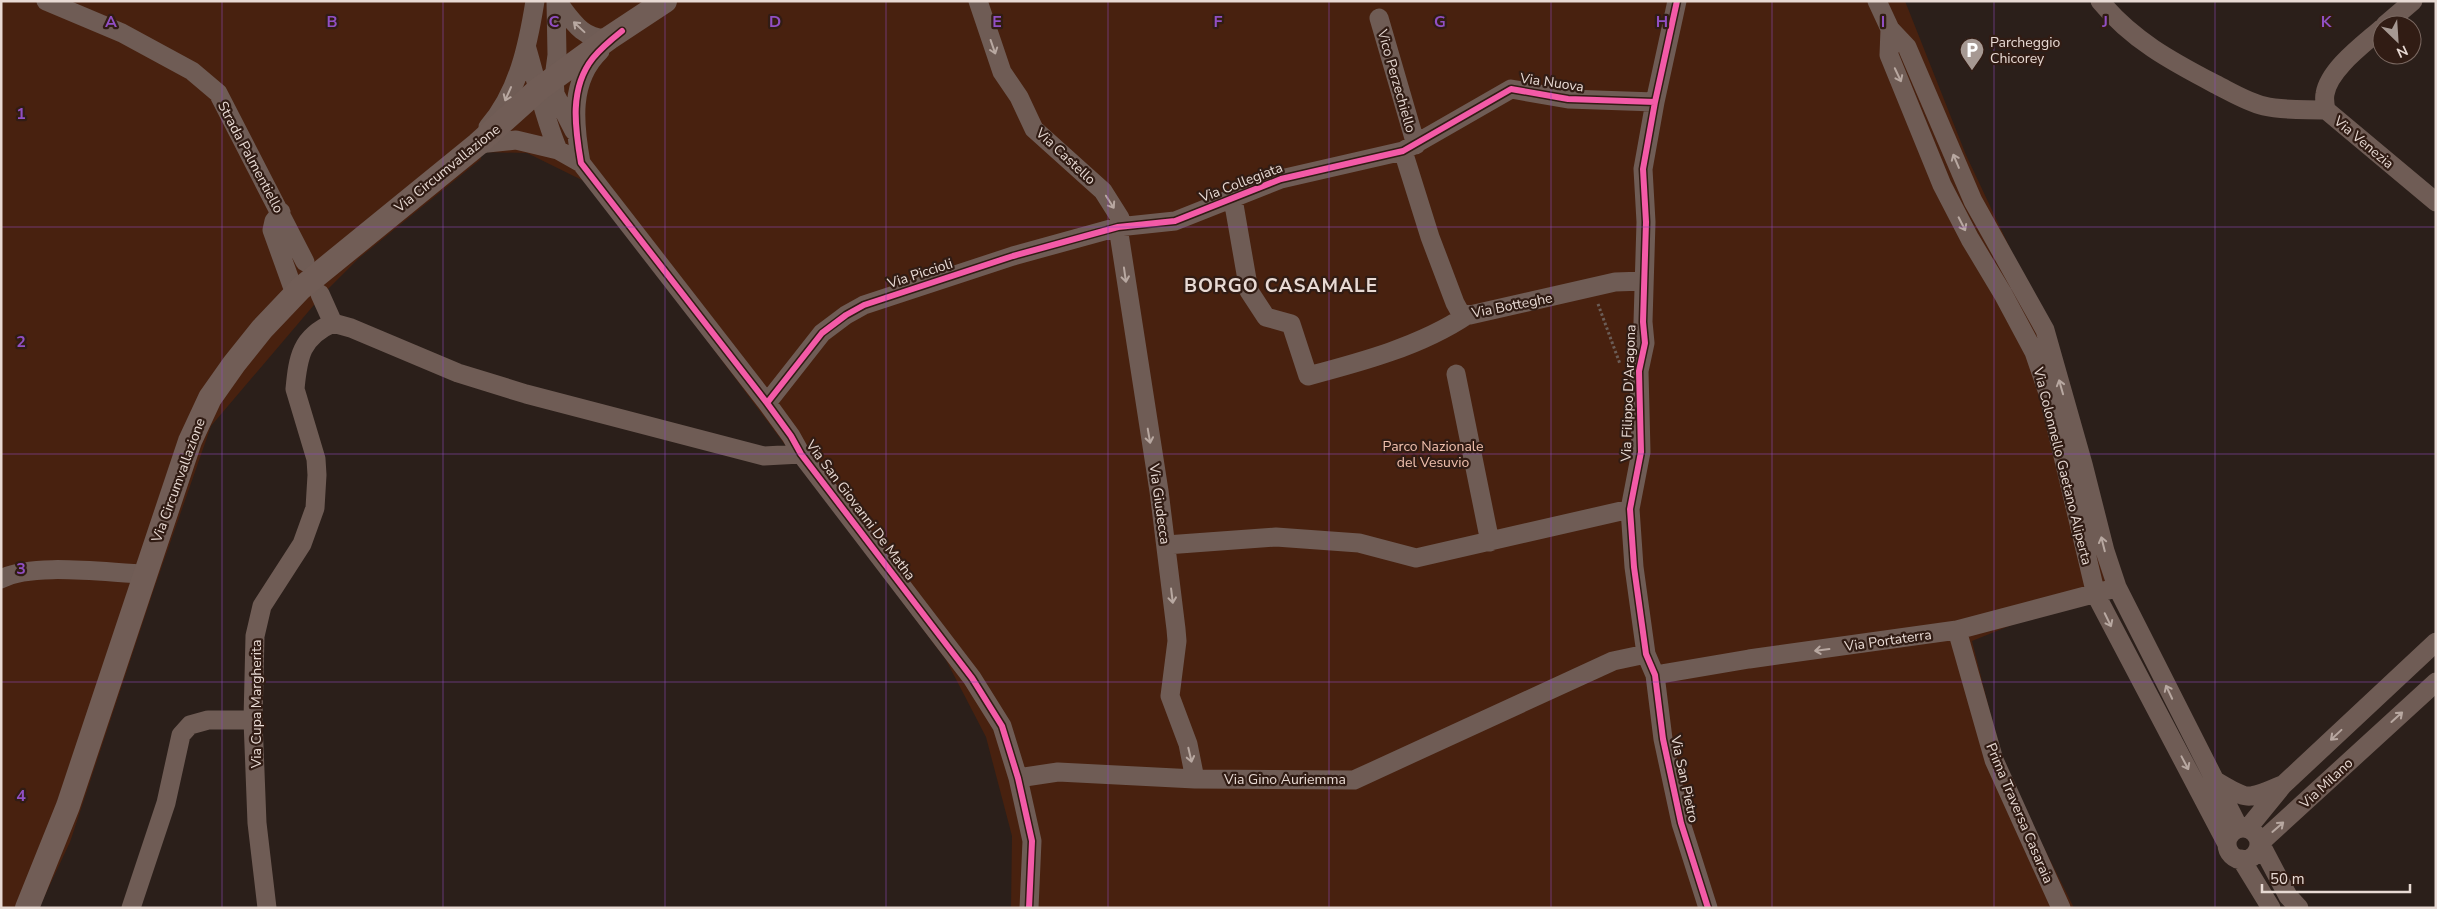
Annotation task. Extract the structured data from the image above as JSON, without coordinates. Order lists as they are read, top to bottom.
{
  "streets": {
    "main road": ["Via Circumvallazione"],
    "street": [
      "Vico Perzechiello",
      "Via Nuova",
      "Via Venezia",
      "Via Castello",
      "Strada Palmentiello",
      "Via Collegiata",
      "Via Piccioli",
      "Via Botteghe",
      "Via Filippo D'Aragona",
      "Via Colonnello Gaetano Aliperta",
      "Via Giudecca",
      "Via San Giovanni De Matha",
      "Via Portaterra",
      "Via Cupa Margherita",
      "Via Gino Auriemma",
      "Via San Pietro",
      "Via Milano",
      "Prima Traversa Casaraia"
    ]
  },
  "crossings": [
    ["Vico Perzechiello", "Via Nuova"],
    ["Vico Perzechiello", "Via Collegiata"],
    ["Vico Perzechiello", "Via Botteghe"],
    ["Via Nuova", "Via Collegiata"],
    ["Via Nuova", "Via Botteghe"],
    ["Via Nuova", "Via Filippo D'Aragona"],
    ["Via Castello", "Via Collegiata"],
    ["Via Castello", "Via Piccioli"],
    ["Via Castello", "Via Giudecca"],
    ["Via Circumvallazione", "Via San Giovanni De Matha"],
    ["Via Collegiata", "Via Piccioli"],
    ["Via Collegiata", "Via Botteghe"],
    ["Via Collegiata", "Via Giudecca"],
    ["Via Piccioli", "Via Giudecca"],
    ["Via Piccioli", "Via San Giovanni De Matha"],
    ["Via Botteghe", "Via Filippo D'Aragona"],
    ["Via Filippo D'Aragona", "Via Gino Auriemma"],
    ["Via Filippo D'Aragona", "Via San Pietro"],
    ["Via Colonnello Gaetano Aliperta", "Via Portaterra"],
    ["Via Colonnello Gaetano Aliperta", "Via Milano"],
    ["Via Giudecca", "Via Gino Auriemma"],
    ["Via San Giovanni De Matha", "Via Gino Auriemma"],
    ["Via Portaterra", "Via San Pietro"],
    ["Via Portaterra", "Prima Traversa Casaraia"],
    ["Via Gino Auriemma", "Via San Pietro"]
  ],
  "one_way": ["Via Castello", "Via Giudecca", "Via Portaterra"],
  "districts": ["BORGO CASAMALE"],
  "parks": ["Parco Nazionale del Vesuvio"],
  "places": {
    "parking": ["Parcheggio Chicorey"]
  },
  "scale_bar": "50 m",
  "north": "bottom right",
  "grid": {
    "columns": [
      "A",
      "B",
      "C",
      "D",
      "E",
      "F",
      "G",
      "H",
      "I",
      "J",
      "K"
    ],
    "rows": [
      "1",
      "2",
      "3",
      "4"
    ]
  }
}
